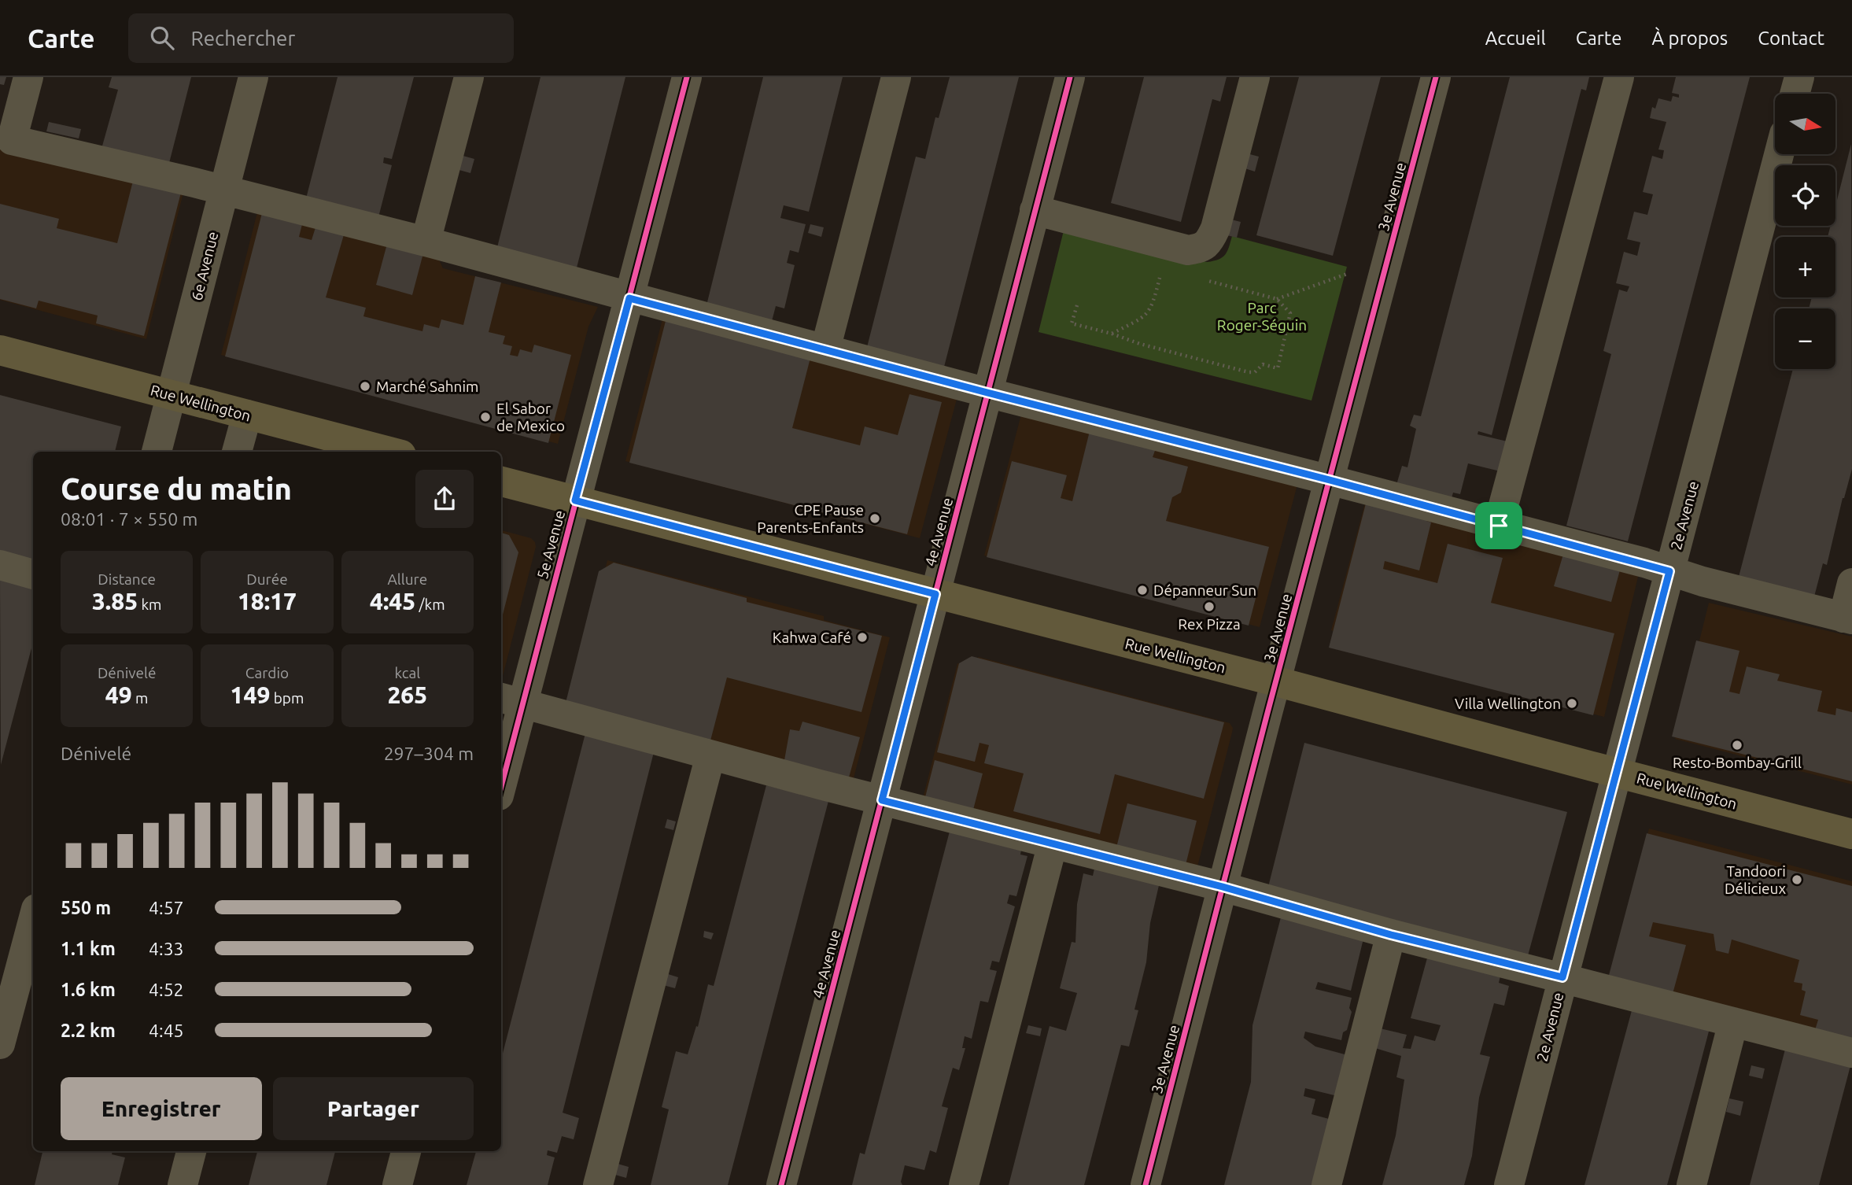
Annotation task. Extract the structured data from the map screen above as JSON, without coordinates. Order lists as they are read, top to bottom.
{
  "streets": {
    "main road": ["Rue Wellington"],
    "street": [
      "3e Avenue",
      "6e Avenue",
      "2e Avenue",
      "4e Avenue",
      "5e Avenue"
    ]
  },
  "crossings": [
    ["3e Avenue", "Rue Wellington"],
    ["6e Avenue", "Rue Wellington"],
    ["Rue Wellington", "2e Avenue"],
    ["Rue Wellington", "4e Avenue"],
    ["Rue Wellington", "5e Avenue"]
  ],
  "parks": ["Parc Roger-Séguin"],
  "places": [
    "Marché Sahnim",
    "El Sabor de Mexico",
    "CPE Pause Parents-Enfants",
    "Dépanneur Sun",
    "Rex Pizza",
    "Kahwa Café",
    "Villa Wellington",
    "Resto-Bombay-Grill",
    "Tandoori Délicieux"
  ],
  "north": "right",
  "page": {
    "header": "Carte",
    "search": "Rechercher",
    "nav": [
      "Accueil",
      "Carte",
      "À propos",
      "Contact"
    ],
    "map_buttons": ["+", "−"],
    "heading": ["Course du matin", "08:01 · 7 × 550 m"],
    "stats": [
      ["Distance", "3.85 km"],
      ["Durée", "18:17"],
      ["Allure", "4:45 /km"],
      ["Dénivelé", "49 m"],
      ["Cardio", "149 bpm"],
      ["kcal", "265"]
    ],
    "chart": ["Dénivelé", "297–304 m"],
    "list": [
      {
        "name": "550 m",
        "note": "4:57"
      },
      {
        "name": "1.1 km",
        "note": "4:33"
      },
      {
        "name": "1.6 km",
        "note": "4:52"
      },
      {
        "name": "2.2 km",
        "note": "4:45"
      }
    ],
    "buttons": ["Enregistrer", "Partager"]
  }
}
